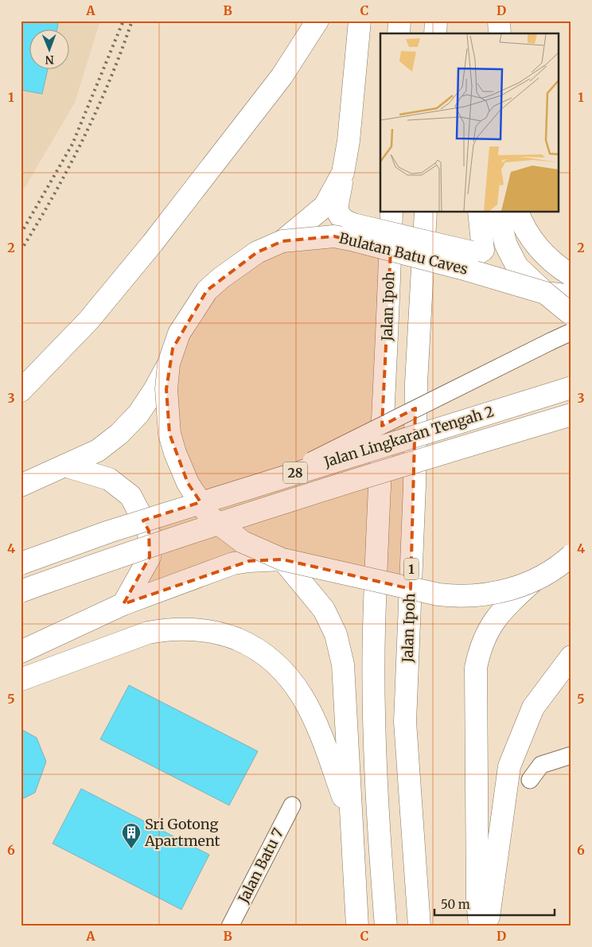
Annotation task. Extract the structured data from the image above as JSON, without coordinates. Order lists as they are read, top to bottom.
{
  "streets": {
    "highway": [
      "Bulatan Batu Caves",
      "Jalan Ipoh",
      "Jalan Lingkaran Tengah 2",
      "28",
      "1"
    ],
    "street": ["Jalan Batu 7"]
  },
  "places": {
    "building": ["Sri Gotong Apartment"]
  },
  "scale_bar": "50 m",
  "north": "bottom",
  "grid": {
    "columns": [
      "A",
      "B",
      "C",
      "D"
    ],
    "rows": [
      "1",
      "2",
      "3",
      "4",
      "5",
      "6"
    ]
  }
}
